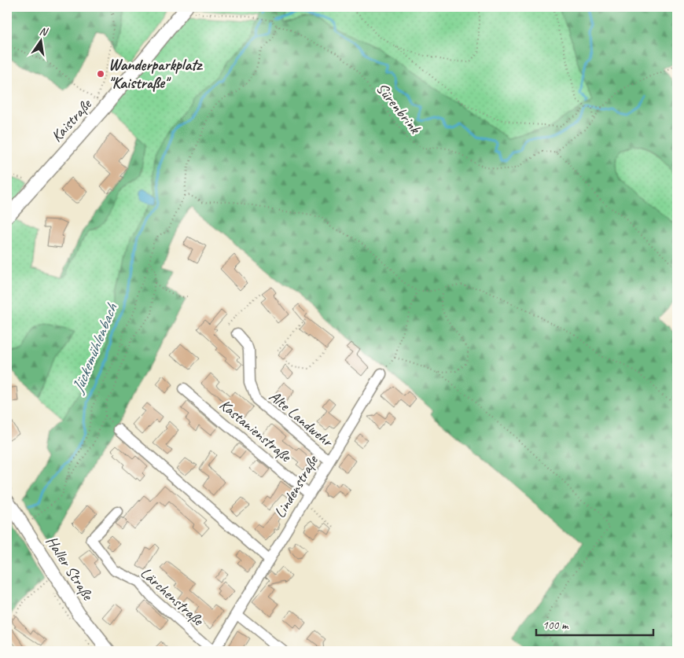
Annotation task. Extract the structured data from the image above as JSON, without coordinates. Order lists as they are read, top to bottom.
{
  "streets": {
    "street": [
      "Kaistraße",
      "Alte Landwehr",
      "Kastanienstraße",
      "Lindenstraße",
      "Haller Straße",
      "Lärchenstraße"
    ],
    "path": ["Sürenbrink"]
  },
  "crossings": [
    ["Alte Landwehr", "Lindenstraße"],
    ["Kastanienstraße", "Lindenstraße"],
    ["Lindenstraße", "Lärchenstraße"]
  ],
  "water": ["Jückemühlenbach"],
  "places": ["Wanderparkplatz \"Kaistraße\""],
  "scale_bar": "100 m",
  "north": "top"
}
